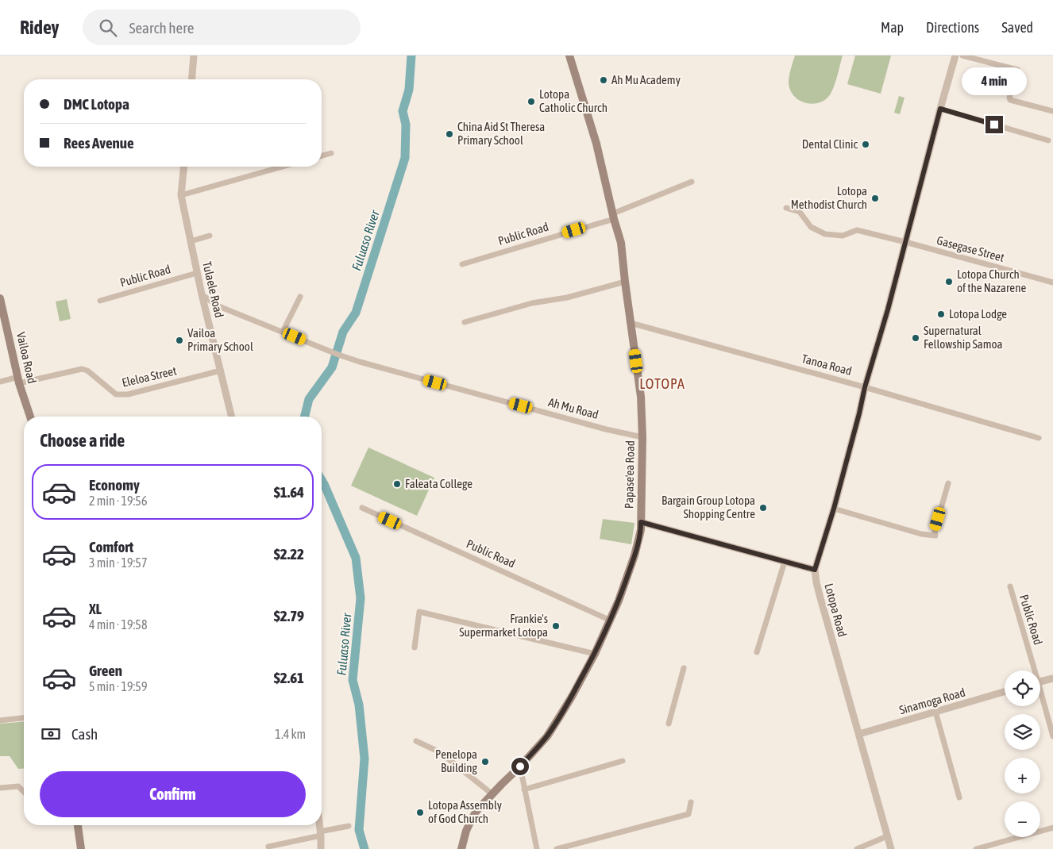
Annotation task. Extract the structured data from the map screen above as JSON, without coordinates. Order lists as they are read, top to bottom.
{
  "streets": {
    "main road": ["Vailoa Road", "Papase'ea Road"],
    "street": [
      "Public Road",
      "Gasegase Street",
      "Tulaele Road",
      "Tanoa Road",
      "Eleloa Street",
      "Ah Mu Road",
      "Lotopa Road",
      "Sinamoga Road"
    ]
  },
  "crossings": [
    ["Public Road", "Tulaele Road"],
    ["Public Road", "Papase'ea Road"],
    ["Gasegase Street", "Lotopa Road"],
    ["Tulaele Road", "Eleloa Street"],
    ["Vailoa Road", "Eleloa Street"],
    ["Tanoa Road", "Papase'ea Road"],
    ["Tanoa Road", "Lotopa Road"],
    ["Ah Mu Road", "Papase'ea Road"],
    ["Lotopa Road", "Sinamoga Road"]
  ],
  "districts": ["LOTOPA"],
  "water": ["Fuluaso River"],
  "places": [
    "Ah Mu Academy",
    "Lotopa Catholic Church",
    "China Aid St Theresa Primary School",
    "Dental Clinic",
    "Lotopa Methodist Church",
    "Lotopa Church of the Nazarene",
    "Lotopa Lodge",
    "Supernatural Fellowship Samoa",
    "Vailoa Primary School",
    "Faleata College",
    "Bargain Group Lotopa Shopping Centre",
    "Frankie's Supermarket Lotopa",
    "Penelopa Building",
    "Lotopa Assembly of God Church"
  ],
  "page": {
    "header": "Ridey",
    "search": "Search here",
    "nav": ["Map", "Directions", "Saved"],
    "bubble": "4 min",
    "banner": ["DMC Lotopa", "Rees Avenue"],
    "heading": "Choose a ride",
    "list": [
      {
        "name": "Economy",
        "note": "2 min · 19:56",
        "value": "$1.64"
      },
      {
        "name": "Comfort",
        "note": "3 min · 19:57",
        "value": "$2.22"
      },
      {
        "name": "XL",
        "note": "4 min · 19:58",
        "value": "$2.79"
      },
      {
        "name": "Green",
        "note": "5 min · 19:59",
        "value": "$2.61"
      }
    ],
    "map_buttons": ["+", "−"],
    "pay": ["Cash", "1.4 km"],
    "buttons": "Confirm"
  }
}
